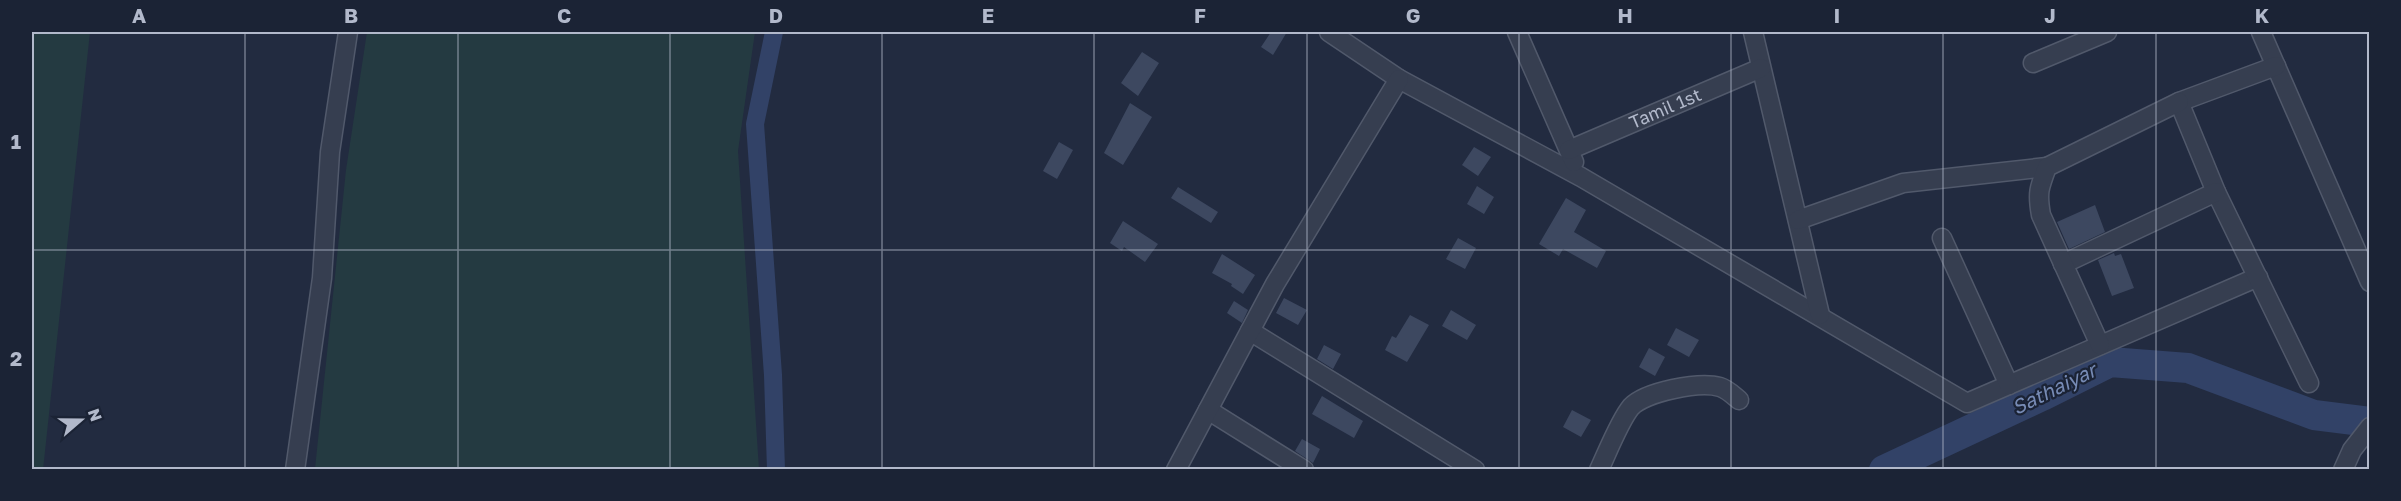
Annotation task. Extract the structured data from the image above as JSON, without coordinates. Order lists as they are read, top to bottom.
{
  "streets": {
    "street": ["Tamil 1st"]
  },
  "water": ["Sathaiyar"],
  "north": "right",
  "grid": {
    "columns": [
      "A",
      "B",
      "C",
      "D",
      "E",
      "F",
      "G",
      "H",
      "I",
      "J",
      "K"
    ],
    "rows": ["1", "2"]
  }
}
